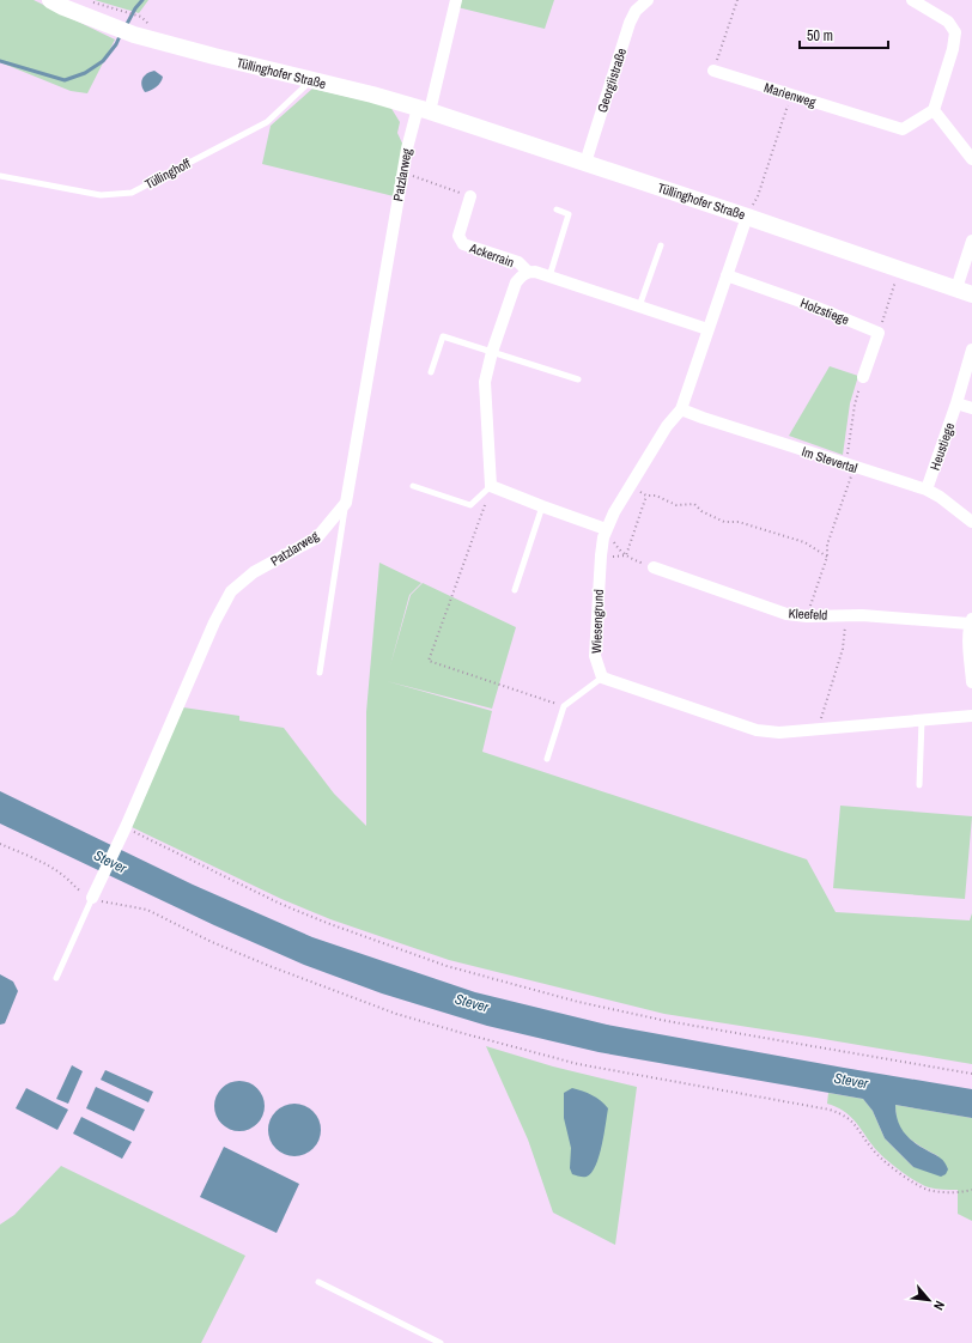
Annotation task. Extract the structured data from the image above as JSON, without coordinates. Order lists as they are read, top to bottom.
{
  "streets": {
    "main road": ["Tüllinghofer Straße"],
    "street": [
      "Georgiistraße",
      "Marienweg",
      "Patzlarweg",
      "Ackerrain",
      "Holzstiege",
      "Heustiege",
      "Im Stevertal",
      "Kleefeld",
      "Wiesengrund"
    ],
    "lane": ["Tüllinghoff"]
  },
  "crossings": [
    ["Tüllinghofer Straße", "Georgiistraße"],
    ["Tüllinghofer Straße", "Tüllinghoff"],
    ["Tüllinghofer Straße", "Patzlarweg"],
    ["Tüllinghofer Straße", "Wiesengrund"],
    ["Ackerrain", "Wiesengrund"],
    ["Holzstiege", "Wiesengrund"],
    ["Heustiege", "Im Stevertal"],
    ["Im Stevertal", "Wiesengrund"]
  ],
  "water": ["Stever"],
  "scale_bar": "50 m",
  "north": "bottom right"
}
